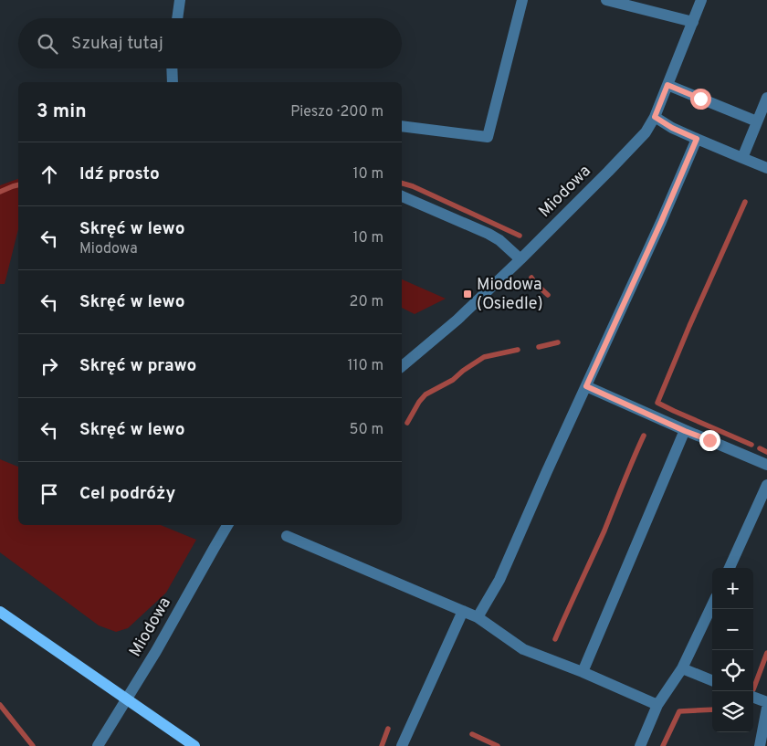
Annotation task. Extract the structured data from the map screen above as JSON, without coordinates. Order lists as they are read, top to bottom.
{
  "streets": {
    "street": ["Miodowa"]
  },
  "places": {
    "transit": ["Miodowa (Osiedle)"]
  },
  "page": {
    "search": "Szukaj tutaj",
    "heading": ["3 min", "Pieszo · 200 m"],
    "list": [
      ["Idź prosto", "10 m"],
      ["Skręć w lewo", "Miodowa", "10 m"],
      ["Skręć w lewo", "20 m"],
      ["Skręć w prawo", "110 m"],
      ["Skręć w lewo", "50 m"],
      "Cel podróży"
    ],
    "map_buttons": ["+", "−"]
  }
}
